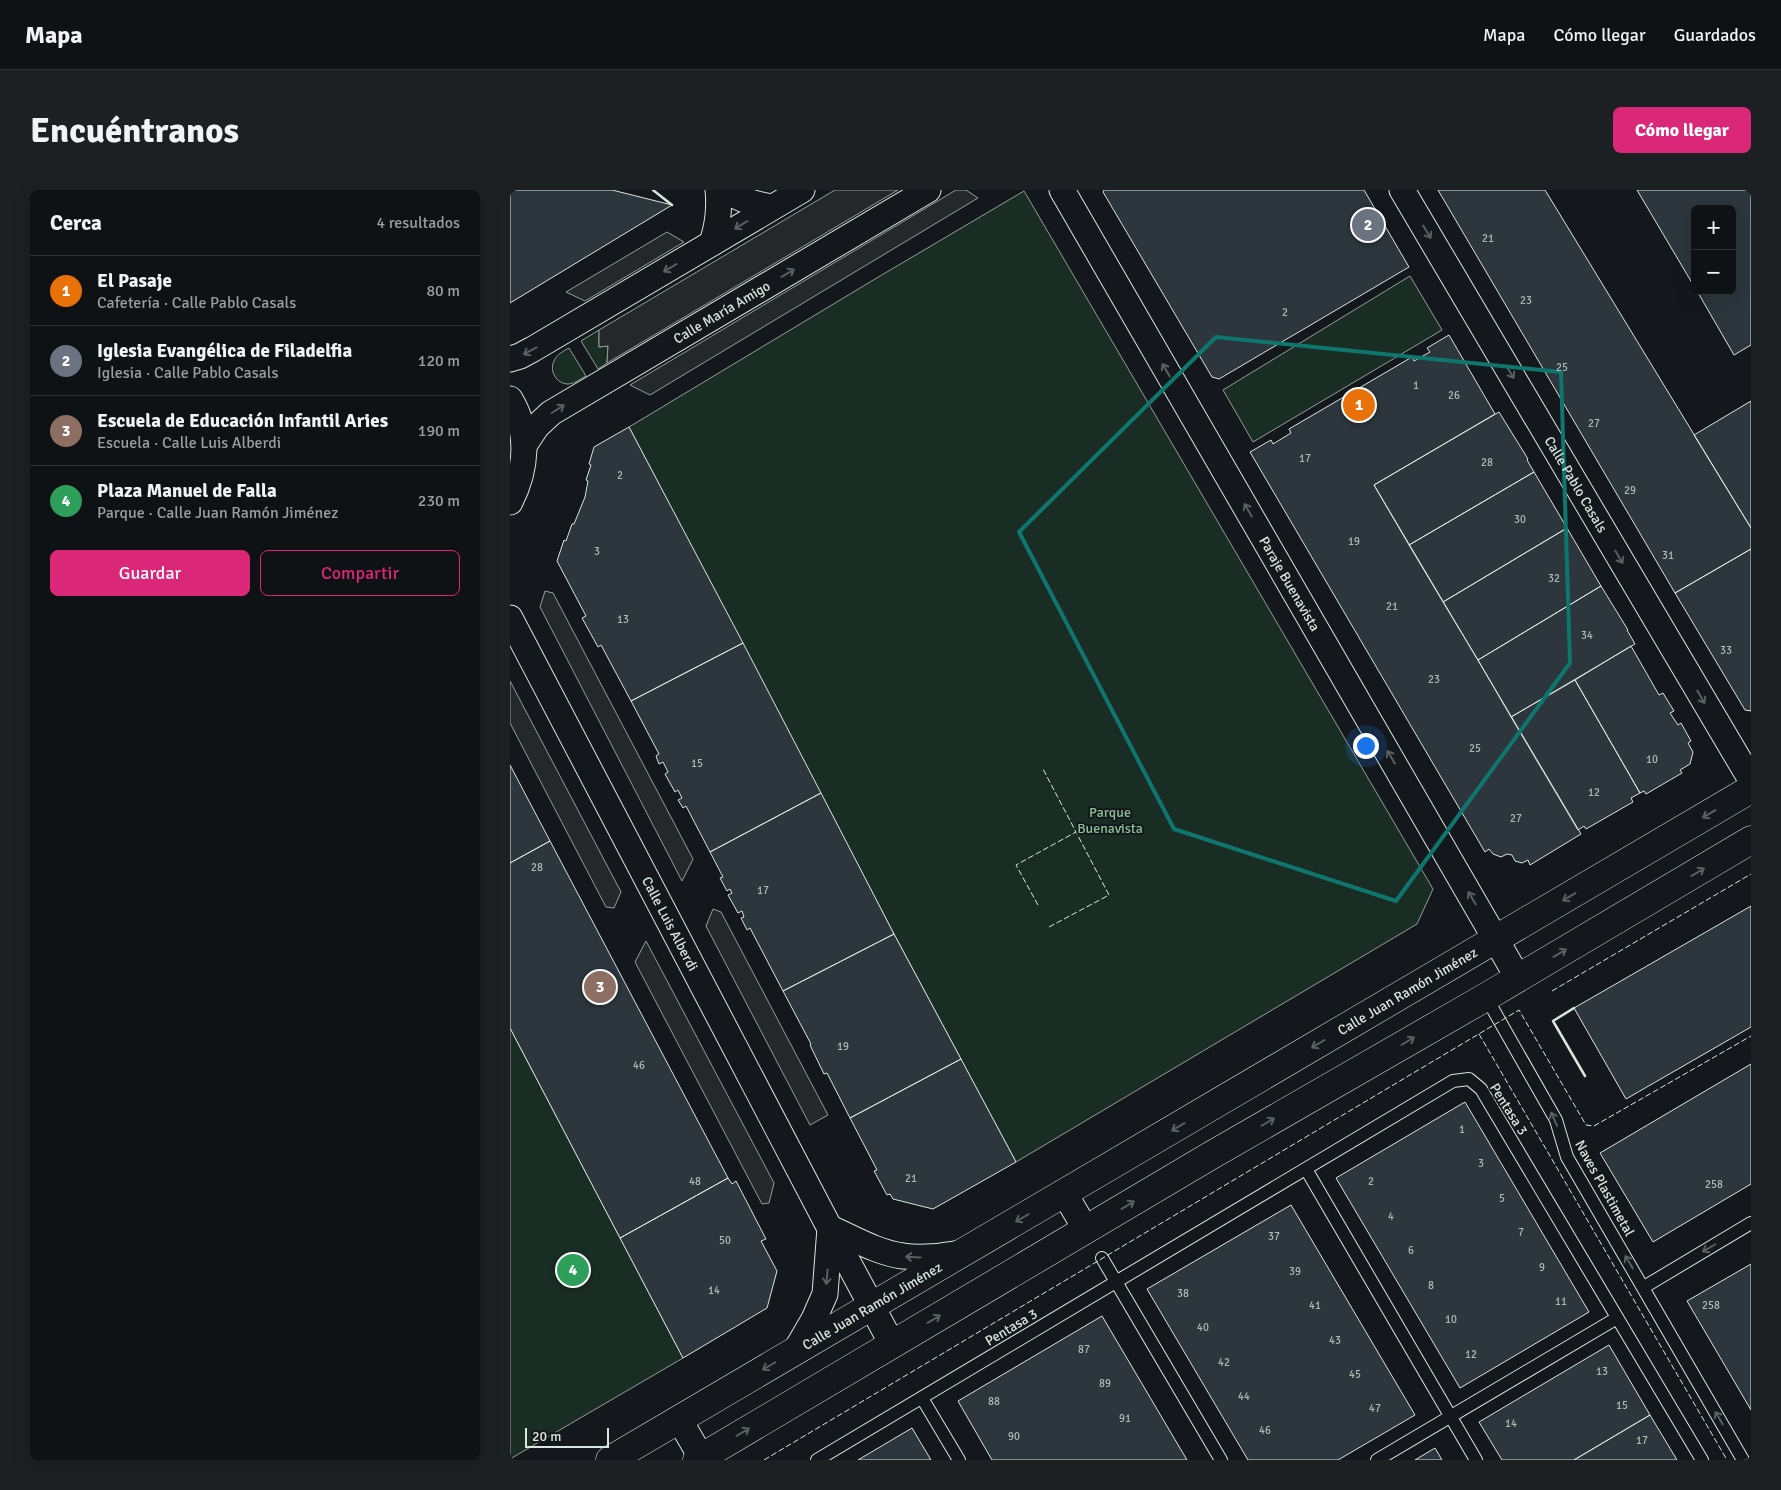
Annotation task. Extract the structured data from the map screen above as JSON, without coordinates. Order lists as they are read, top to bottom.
{
  "streets": {
    "main road": ["Calle Juan Ramón Jiménez"],
    "street": [
      "Calle María Amigo",
      "Calle Pablo Casals",
      "Paraje Buenavista",
      "Calle Luis Alberdi"
    ],
    "lane": ["Pentasa 3", "Naves Plastimetal"]
  },
  "crossings": [
    ["Paraje Buenavista", "Calle Juan Ramón Jiménez"],
    ["Calle Luis Alberdi", "Calle Juan Ramón Jiménez"]
  ],
  "one_way": ["Calle Pablo Casals", "Paraje Buenavista", "Naves Plastimetal"],
  "parks": ["Parque Buenavista"],
  "house_numbers": [
    "21",
    "23",
    "2",
    "25",
    "1",
    "26",
    "27",
    "17",
    "28",
    "2",
    "29",
    "30",
    "19",
    "3",
    "31",
    "32",
    "21",
    "13",
    "34",
    "33",
    "23",
    "25",
    "10",
    "15",
    "12",
    "27",
    "28",
    "17",
    "19",
    "46",
    "1",
    "3",
    "21",
    "48",
    "2",
    "258",
    "5",
    "4",
    "7",
    "37",
    "50",
    "6",
    "9",
    "39",
    "8",
    "14",
    "38",
    "11",
    "41",
    "258",
    "10",
    "40",
    "43",
    "87",
    "12",
    "42",
    "13",
    "45",
    "89",
    "44",
    "88",
    "15",
    "47",
    "91",
    "14",
    "46",
    "90",
    "17"
  ],
  "scale_bar": "20 m",
  "page": {
    "header": "Mapa",
    "nav": ["Mapa", "Cómo llegar", "Guardados"],
    "buttons": [
      "Cómo llegar",
      ["Guardar", "Compartir"]
    ],
    "title": "Encuéntranos",
    "heading": ["Cerca", "4 resultados"],
    "map_buttons": ["+", "−"],
    "pins": [
      "2",
      "1",
      "3",
      "4"
    ],
    "list": [
      {
        "mark": "1",
        "name": "El Pasaje",
        "note": "Cafetería · Calle Pablo Casals",
        "value": "80 m"
      },
      {
        "mark": "2",
        "name": "Iglesia Evangélica de Filadelfia",
        "note": "Iglesia · Calle Pablo Casals",
        "value": "120 m"
      },
      {
        "mark": "3",
        "name": "Escuela de Educación Infantil Aries",
        "note": "Escuela · Calle Luis Alberdi",
        "value": "190 m"
      },
      {
        "mark": "4",
        "name": "Plaza Manuel de Falla",
        "note": "Parque · Calle Juan Ramón Jiménez",
        "value": "230 m"
      }
    ],
    "scale": "20 m"
  }
}
